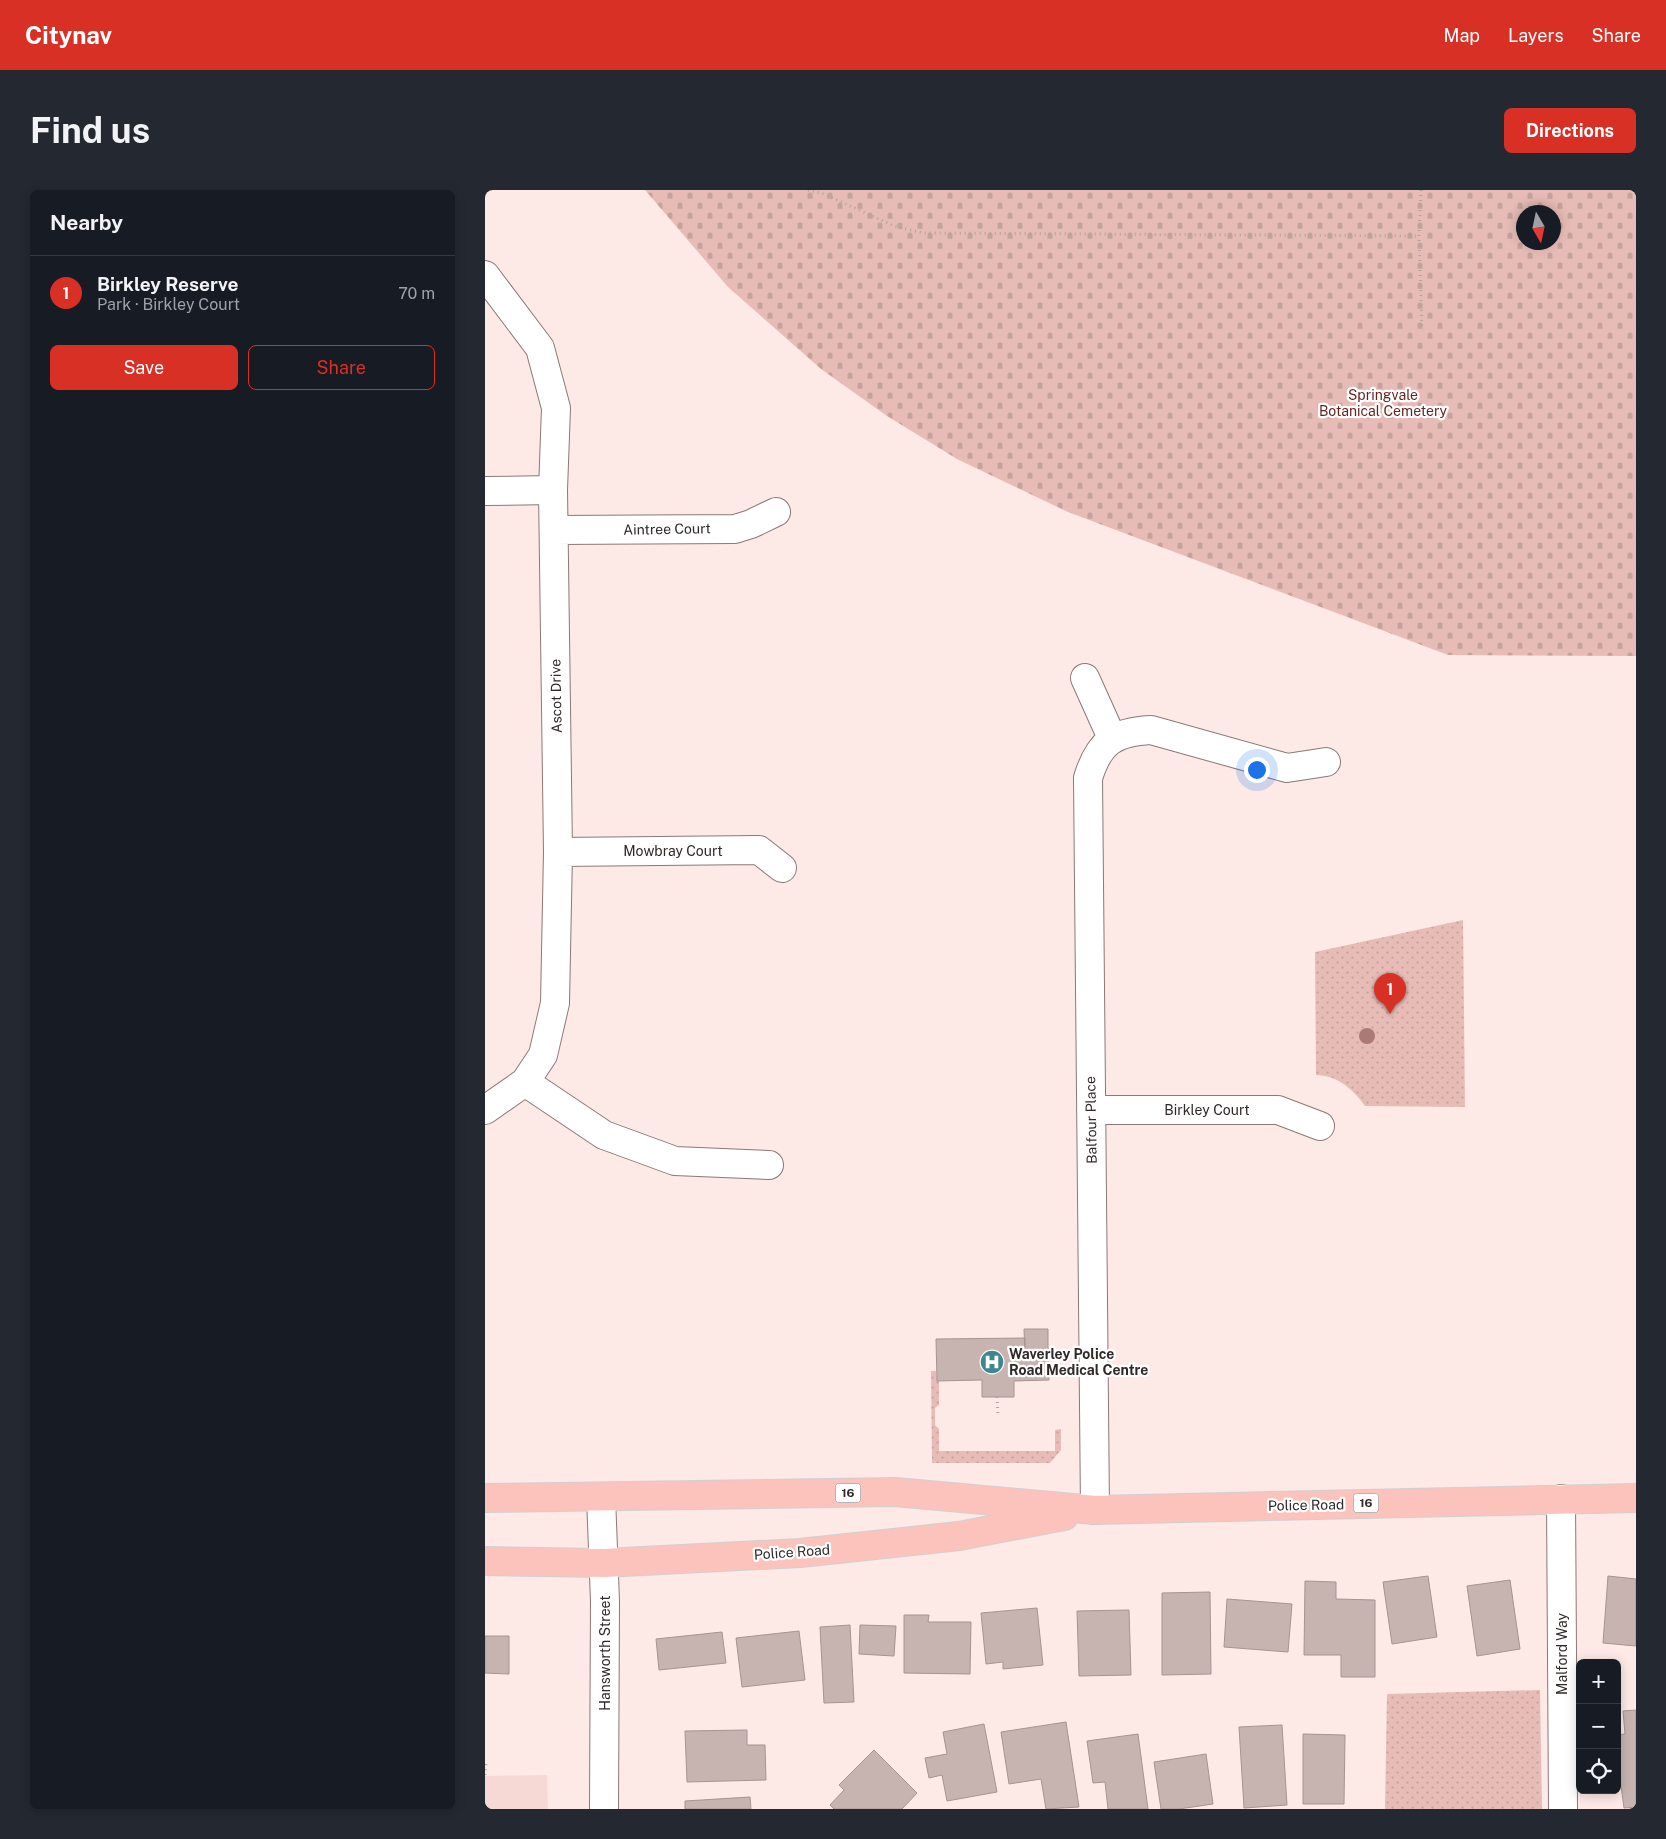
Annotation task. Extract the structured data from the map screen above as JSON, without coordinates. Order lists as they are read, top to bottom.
{
  "streets": {
    "main road": ["16", "Police Road"],
    "street": [
      "Aintree Court",
      "Ascot Drive",
      "Mowbray Court",
      "Birkley Court",
      "Balfour Place",
      "Hansworth Street",
      "Malford Way"
    ]
  },
  "crossings": [
    ["Aintree Court", "Ascot Drive"],
    ["Ascot Drive", "Mowbray Court"],
    ["Birkley Court", "Balfour Place"],
    ["Balfour Place", "Police Road"],
    ["Police Road", "Hansworth Street"],
    ["Police Road", "Malford Way"]
  ],
  "parks": ["Springvale Botanical Cemetery"],
  "places": {
    "hospital": ["Waverley Police Road Medical Centre"]
  },
  "north": "bottom",
  "page": {
    "header": "Citynav",
    "nav": ["Map", "Layers", "Share"],
    "buttons": [
      "Directions",
      ["Save", "Share"]
    ],
    "title": "Find us",
    "heading": "Nearby",
    "list": [
      {
        "mark": "1",
        "name": "Birkley Reserve",
        "note": "Park · Birkley Court",
        "value": "70 m"
      }
    ],
    "pins": "1",
    "map_buttons": ["+", "−"]
  }
}
